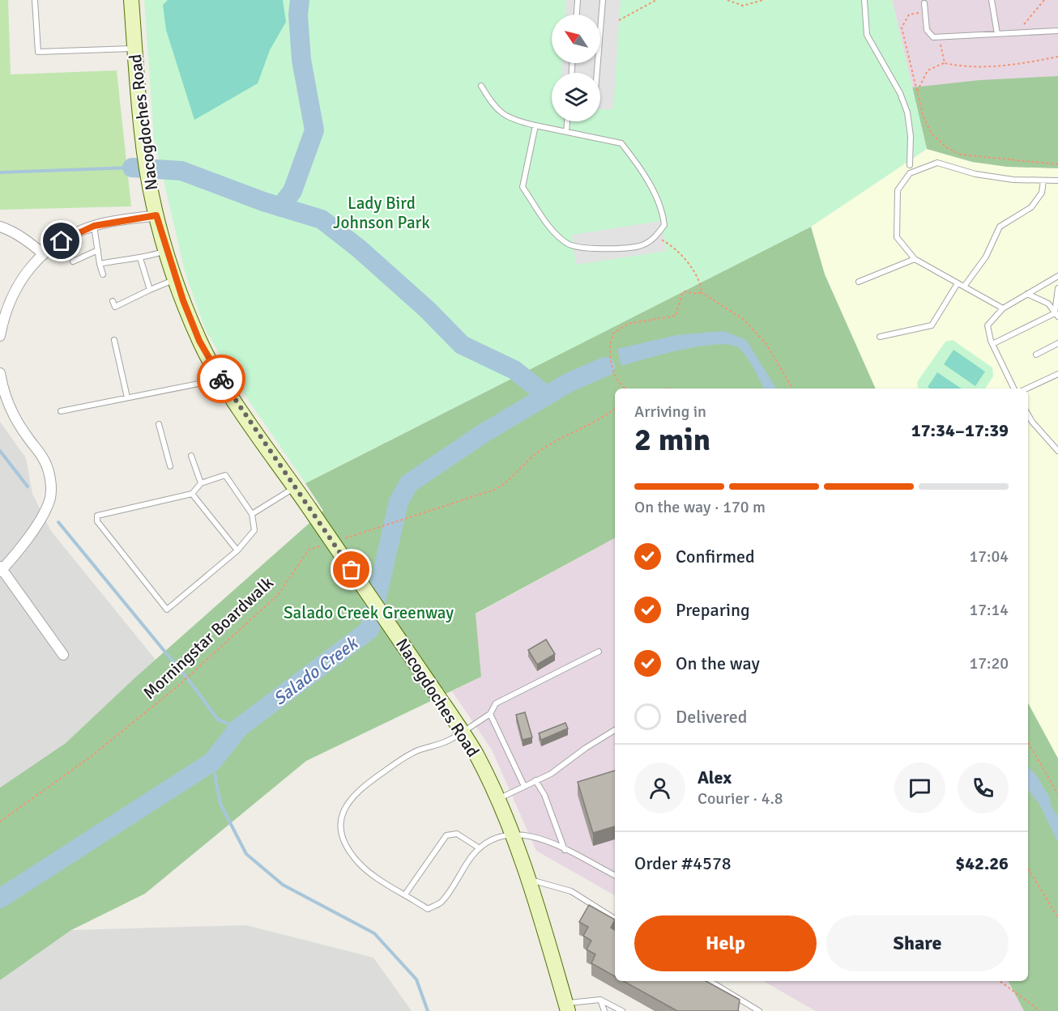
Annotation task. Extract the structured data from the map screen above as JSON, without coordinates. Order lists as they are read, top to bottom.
{
  "streets": {
    "main road": ["Nacogdoches Road"],
    "path": ["Morningstar Boardwalk"]
  },
  "water": ["Salado Creek"],
  "parks": ["Lady Bird Johnson Park", "Salado Creek Greenway"],
  "north": "top left",
  "page": {
    "heading": ["2 min", "Arriving in", "17:34–17:39"],
    "panel": [
      "Alex",
      "Courier · 4.8",
      "Order #4578",
      "$42.26"
    ],
    "bar": "On the way · 170 m",
    "list": [
      ["Confirmed", "17:04"],
      ["Preparing", "17:14"],
      ["On the way", "17:20"],
      "Delivered"
    ],
    "buttons": ["Help", "Share"]
  }
}
